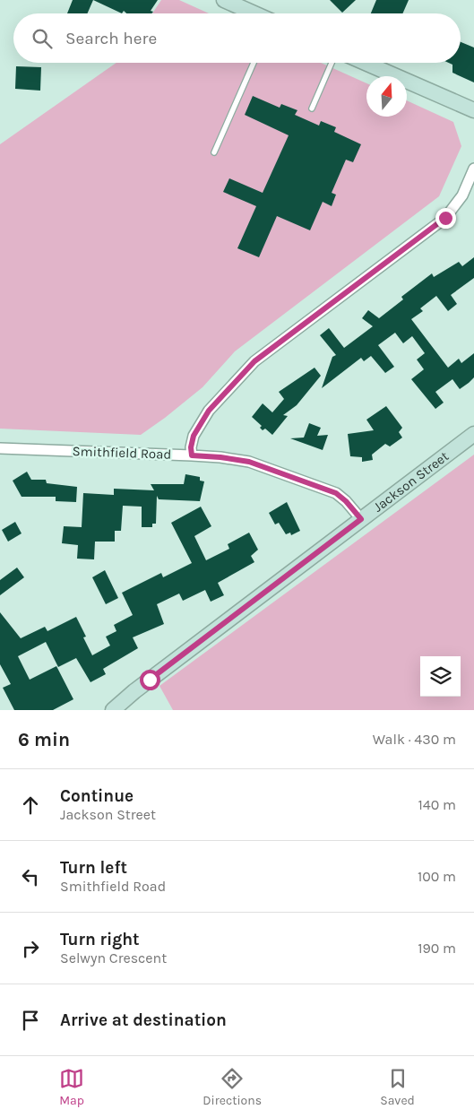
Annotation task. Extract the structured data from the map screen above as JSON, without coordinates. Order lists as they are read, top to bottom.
{
  "streets": {
    "street": ["Smithfield Road", "Jackson Street"]
  },
  "crossings": [
    ["Smithfield Road", "Jackson Street"]
  ],
  "north": "top",
  "page": {
    "search": "Search here",
    "heading": ["6 min", "Walk · 430 m"],
    "list": [
      ["Continue", "Jackson Street", "140 m"],
      ["Turn left", "Smithfield Road", "100 m"],
      ["Turn right", "Selwyn Crescent", "190 m"],
      "Arrive at destination"
    ],
    "nav": ["Map", "Directions", "Saved"]
  }
}
